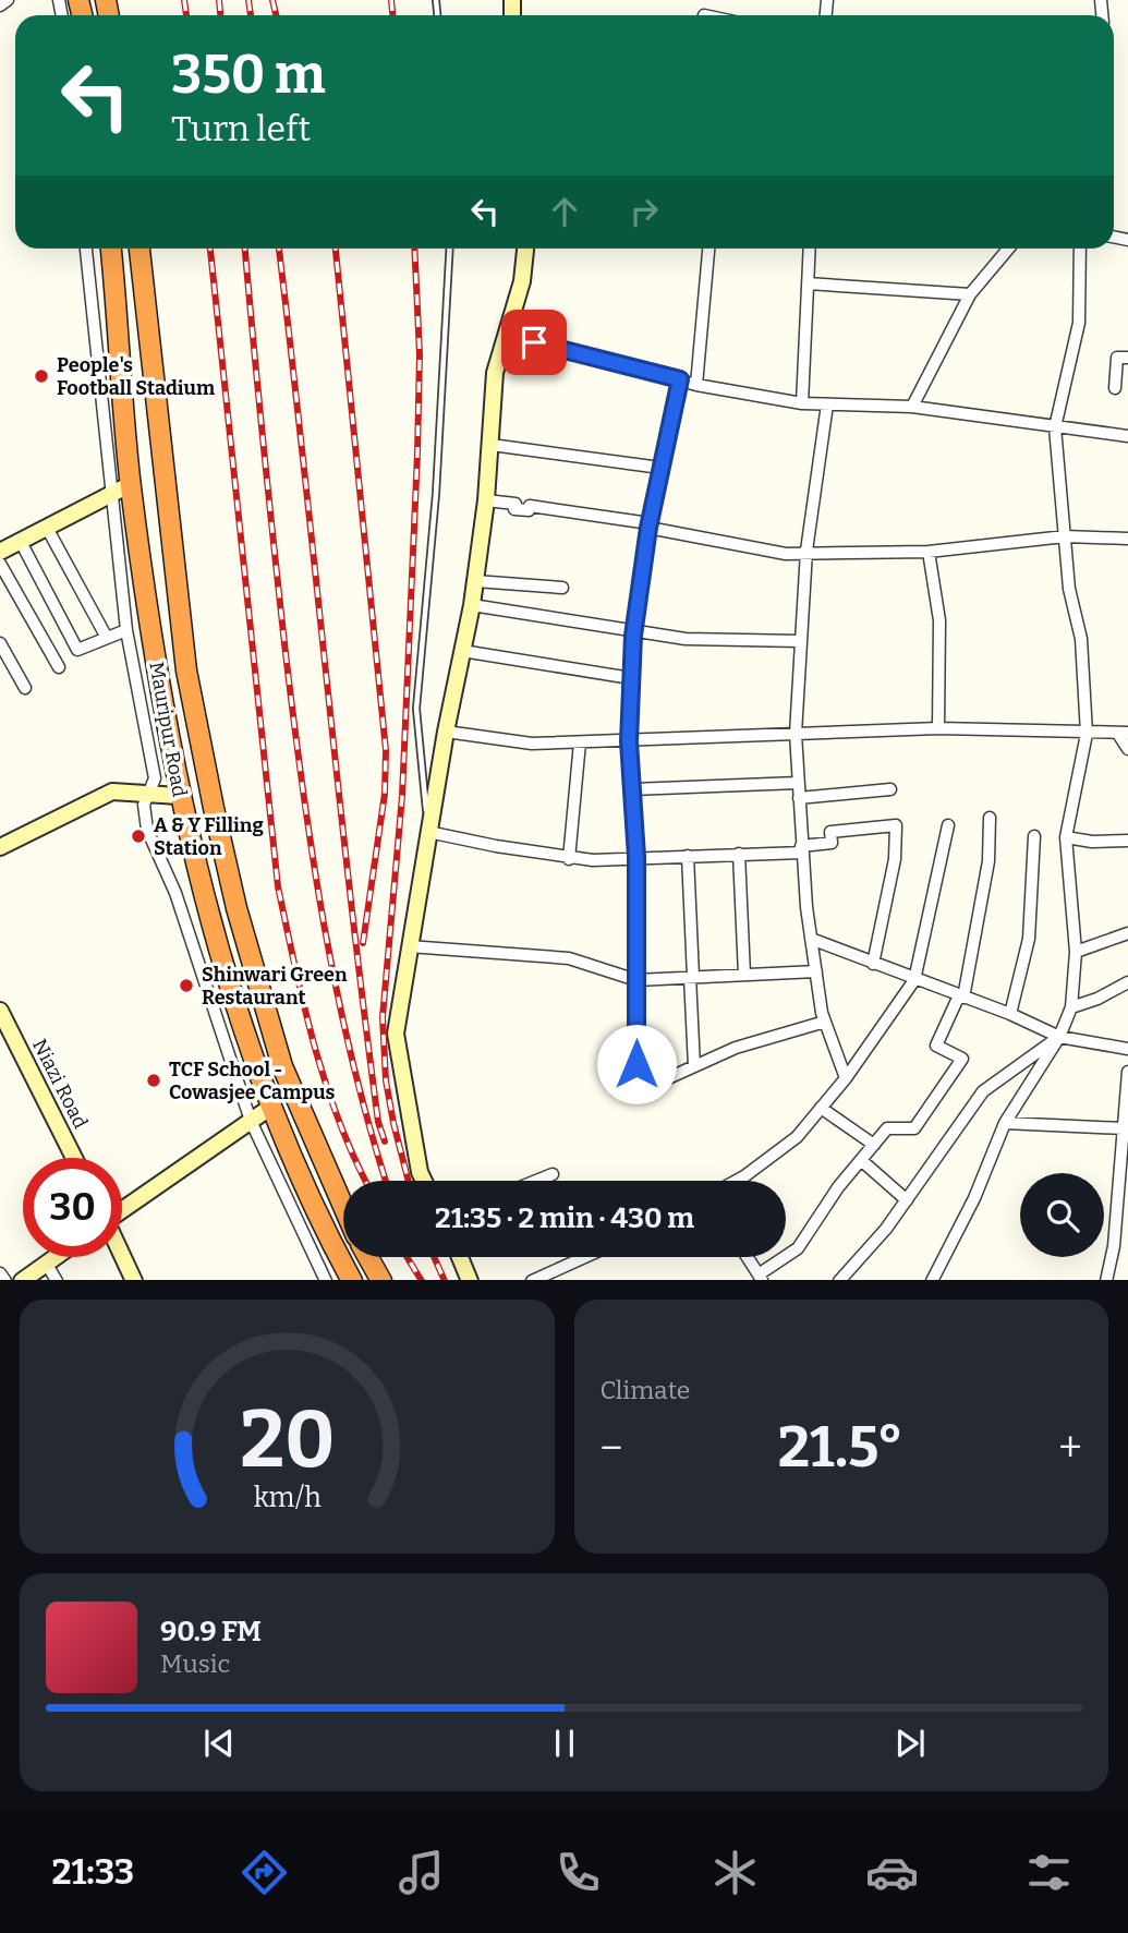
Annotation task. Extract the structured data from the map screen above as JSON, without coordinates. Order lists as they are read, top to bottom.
{
  "streets": {
    "highway": ["Mauripur Road"],
    "street": ["Niazi Road"]
  },
  "places": [
    "People's Football Stadium",
    "A & Y Filling Station",
    "Shinwari Green Restaurant",
    "TCF School - Cowasjee Campus"
  ],
  "page": {
    "turn": ["350 m", "Turn left"],
    "limit": "30",
    "trip": "21:35 · 2 min · 430 m",
    "tile": "Climate",
    "heat": ["−", "21.5°", "+"],
    "song": ["90.9 FM", "Music"],
    "tabs": "21:33",
    "gauge": ["20", "km/h"]
  }
}
